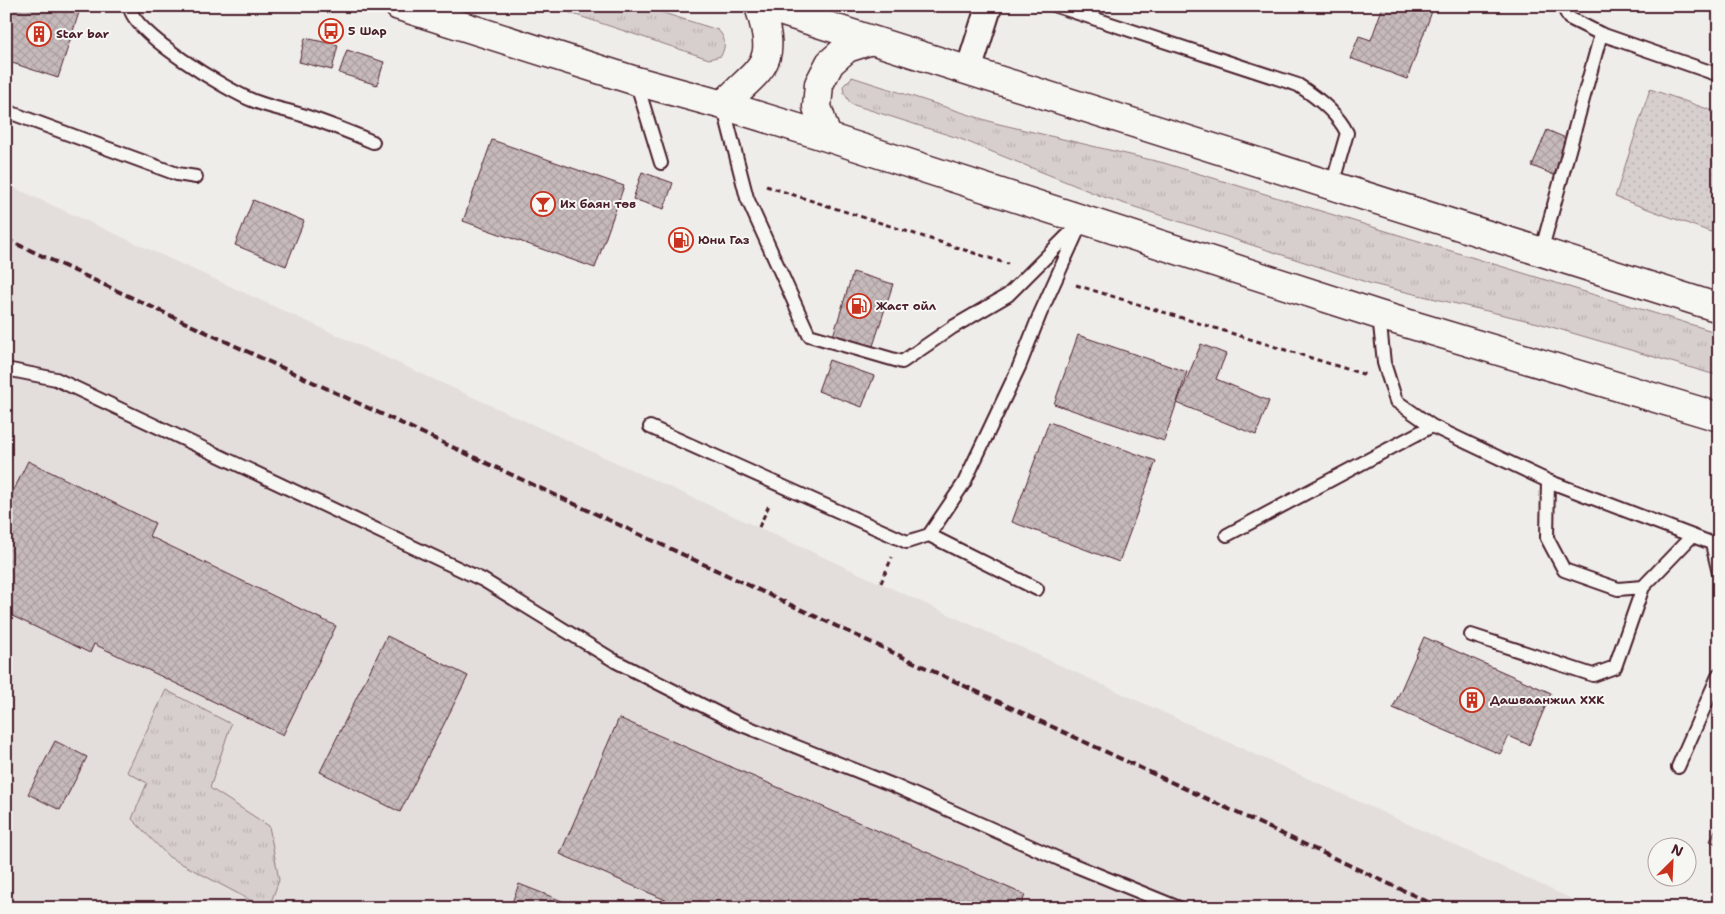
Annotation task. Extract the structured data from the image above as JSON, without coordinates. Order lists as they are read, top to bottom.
{
  "places": {
    "bus stop": ["5 Шар"],
    "building": ["Star bar", "Дашваанжил ХХК"],
    "bar": ["Их баян төв"],
    "fuel station": ["Юни Газ", "Жаст ойл"]
  },
  "north": "top right"
}
